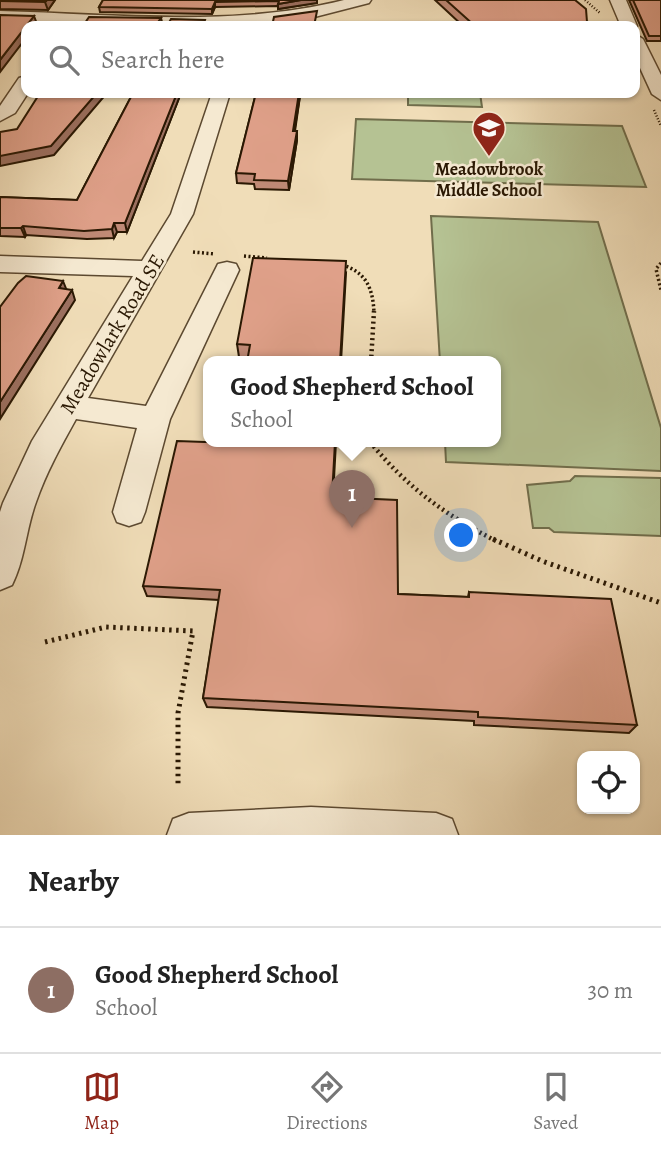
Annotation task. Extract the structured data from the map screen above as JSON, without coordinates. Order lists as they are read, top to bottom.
{
  "streets": {
    "street": ["Meadowlark Road SE"]
  },
  "places": {
    "school or university": ["Meadowbrook Middle School"]
  },
  "page": {
    "search": "Search here",
    "popup": ["Good Shepherd School", "School"],
    "pins": "1",
    "heading": "Nearby",
    "list": [
      {
        "mark": "1",
        "name": "Good Shepherd School",
        "note": "School",
        "value": "30 m"
      }
    ],
    "nav": ["Map", "Directions", "Saved"]
  }
}
